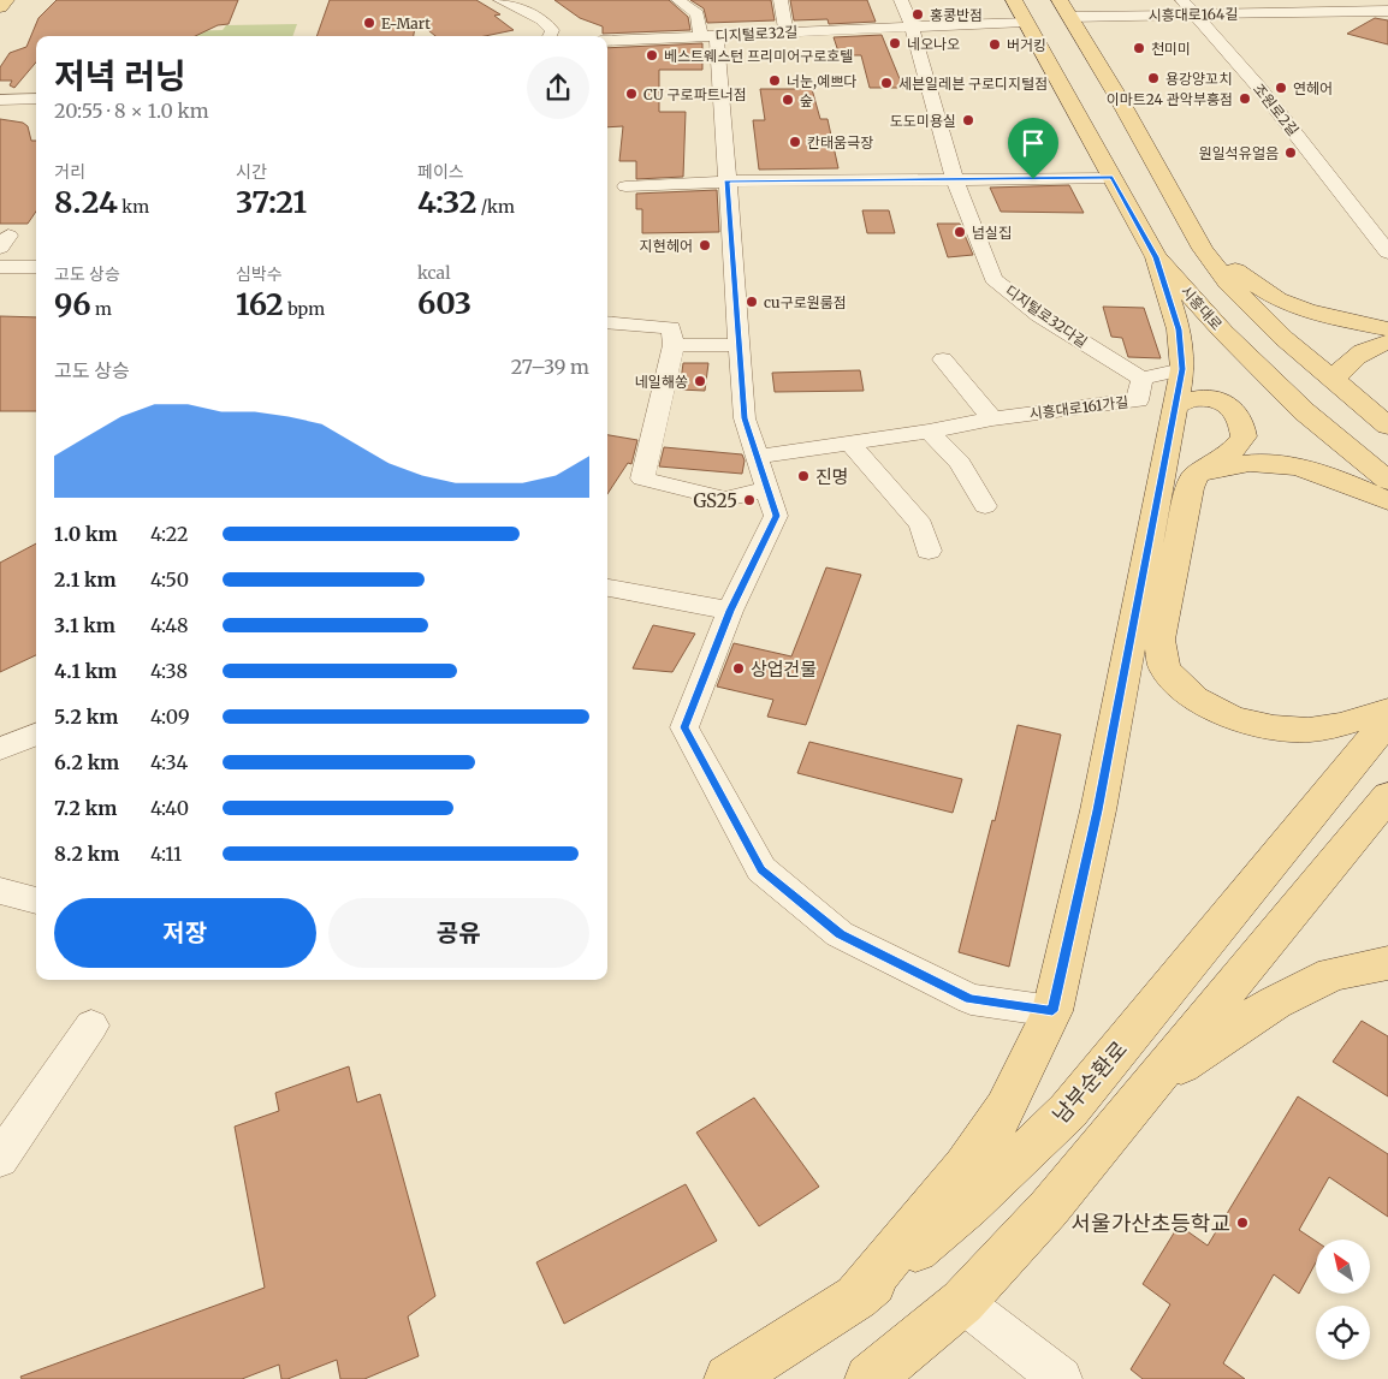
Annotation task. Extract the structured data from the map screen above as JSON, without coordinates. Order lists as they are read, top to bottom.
{
  "streets": {
    "main road": ["디지털로32길", "시흥대로", "남부순환로"],
    "street": [
      "시흥대로164길",
      "조원로2길",
      "디지털로32다길",
      "시흥대로161가길"
    ]
  },
  "crossings": [
    ["시흥대로164길", "디지털로32길"],
    ["시흥대로164길", "조원로2길"],
    ["디지털로32길", "시흥대로"],
    ["디지털로32길", "디지털로32다길"],
    ["디지털로32다길", "시흥대로161가길"]
  ],
  "places": [
    "홍콩반점",
    "E-Mart",
    "네오나오",
    "버거킹",
    "천미미",
    "베스트웨스턴 프리미어구로호텔",
    "용강양꼬치",
    "너눈,예쁘다",
    "세븐일레븐 구로디지털점",
    "연헤어",
    "CU 구로파트너점",
    "이마트24 관악부흥점",
    "숲",
    "도도미용실",
    "칸태움극장",
    "원일석유얼음",
    "넘실집",
    "지현헤어",
    "cu구로원룸점",
    "네일해쏭",
    "진명",
    "GS25",
    "상업건물",
    "서울가산초등학교"
  ],
  "north": "top left",
  "page": {
    "heading": ["저녁 러닝", "20:55 · 8 × 1.0 km"],
    "stats": [
      ["거리", "8.24 km"],
      ["시간", "37:21"],
      ["페이스", "4:32 /km"],
      ["고도 상승", "96 m"],
      ["심박수", "162 bpm"],
      ["kcal", "603"]
    ],
    "chart": ["고도 상승", "27–39 m"],
    "list": [
      {
        "name": "1.0 km",
        "note": "4:22"
      },
      {
        "name": "2.1 km",
        "note": "4:50"
      },
      {
        "name": "3.1 km",
        "note": "4:48"
      },
      {
        "name": "4.1 km",
        "note": "4:38"
      },
      {
        "name": "5.2 km",
        "note": "4:09"
      },
      {
        "name": "6.2 km",
        "note": "4:34"
      },
      {
        "name": "7.2 km",
        "note": "4:40"
      },
      {
        "name": "8.2 km",
        "note": "4:11"
      }
    ],
    "buttons": ["저장", "공유"]
  }
}
